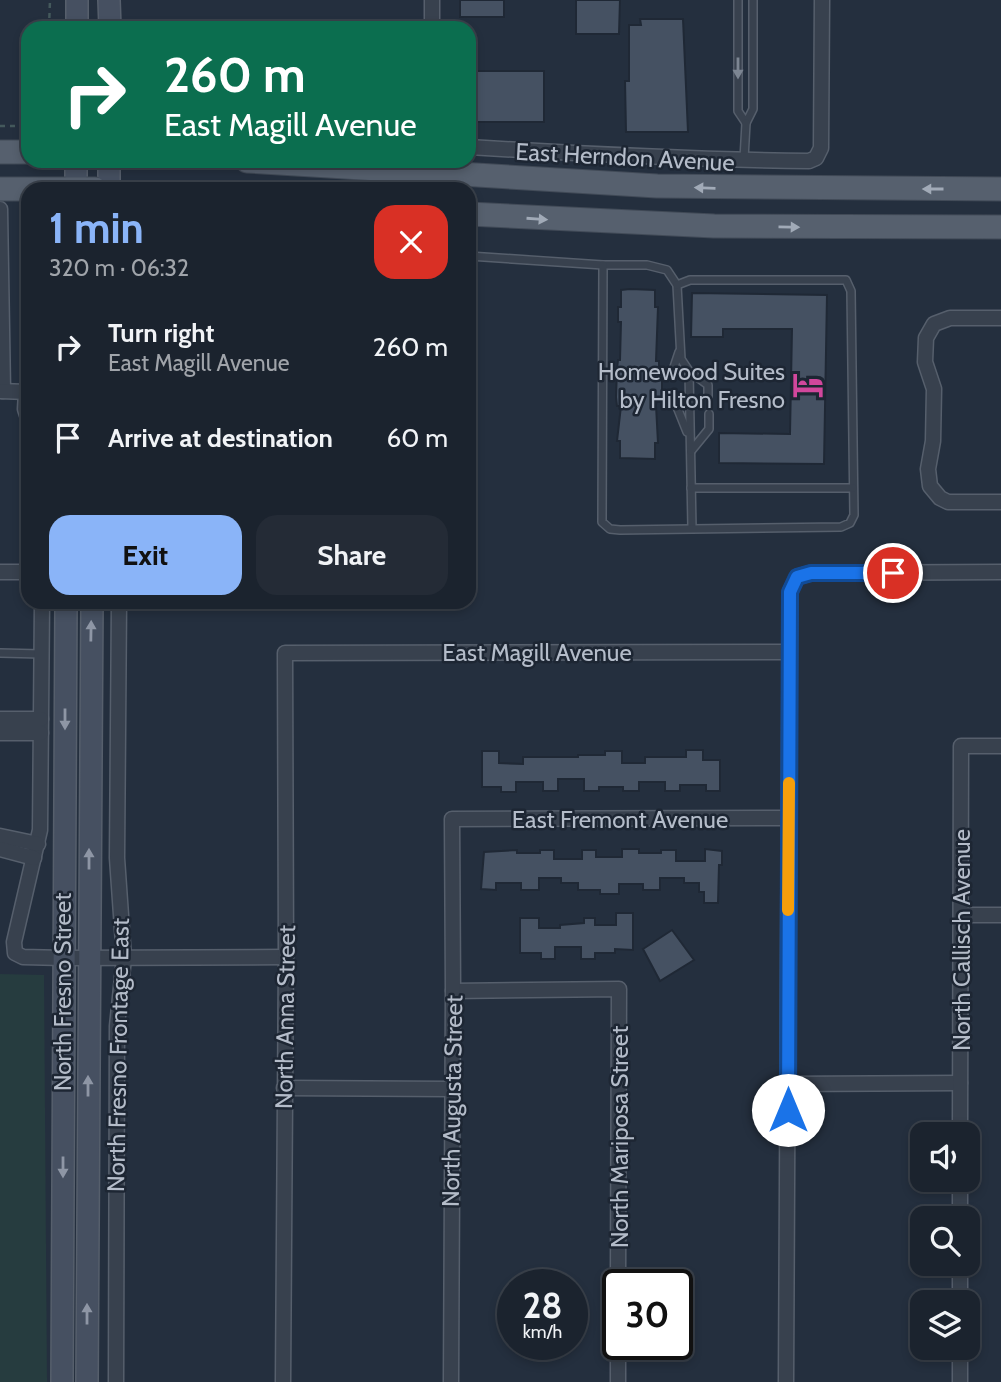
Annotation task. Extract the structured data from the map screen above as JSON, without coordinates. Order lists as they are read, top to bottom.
{
  "streets": {
    "main road": ["East Herndon Avenue", "North Fresno Street"],
    "street": [
      "East Magill Avenue",
      "East Fremont Avenue",
      "North Callisch Avenue",
      "North Anna Street",
      "North Fresno Frontage East",
      "North Augusta Street",
      "North Mariposa Street"
    ]
  },
  "crossings": [
    ["East Magill Avenue", "North Anna Street"],
    ["East Fremont Avenue", "North Augusta Street"],
    ["North Augusta Street", "North Mariposa Street"]
  ],
  "places": {
    "hotel": ["Homewood Suites by Hilton Fresno"]
  },
  "page": {
    "turn": ["260 m", "East Magill Avenue"],
    "heading": ["1 min", "320 m · 06:32"],
    "list": [
      {
        "name": "Turn right",
        "note": "East Magill Avenue",
        "value": "260 m"
      },
      {
        "name": "Arrive at destination",
        "value": "60 m"
      }
    ],
    "buttons": ["Exit", "Share"],
    "speed": "28 km/h",
    "limit": "30"
  }
}
